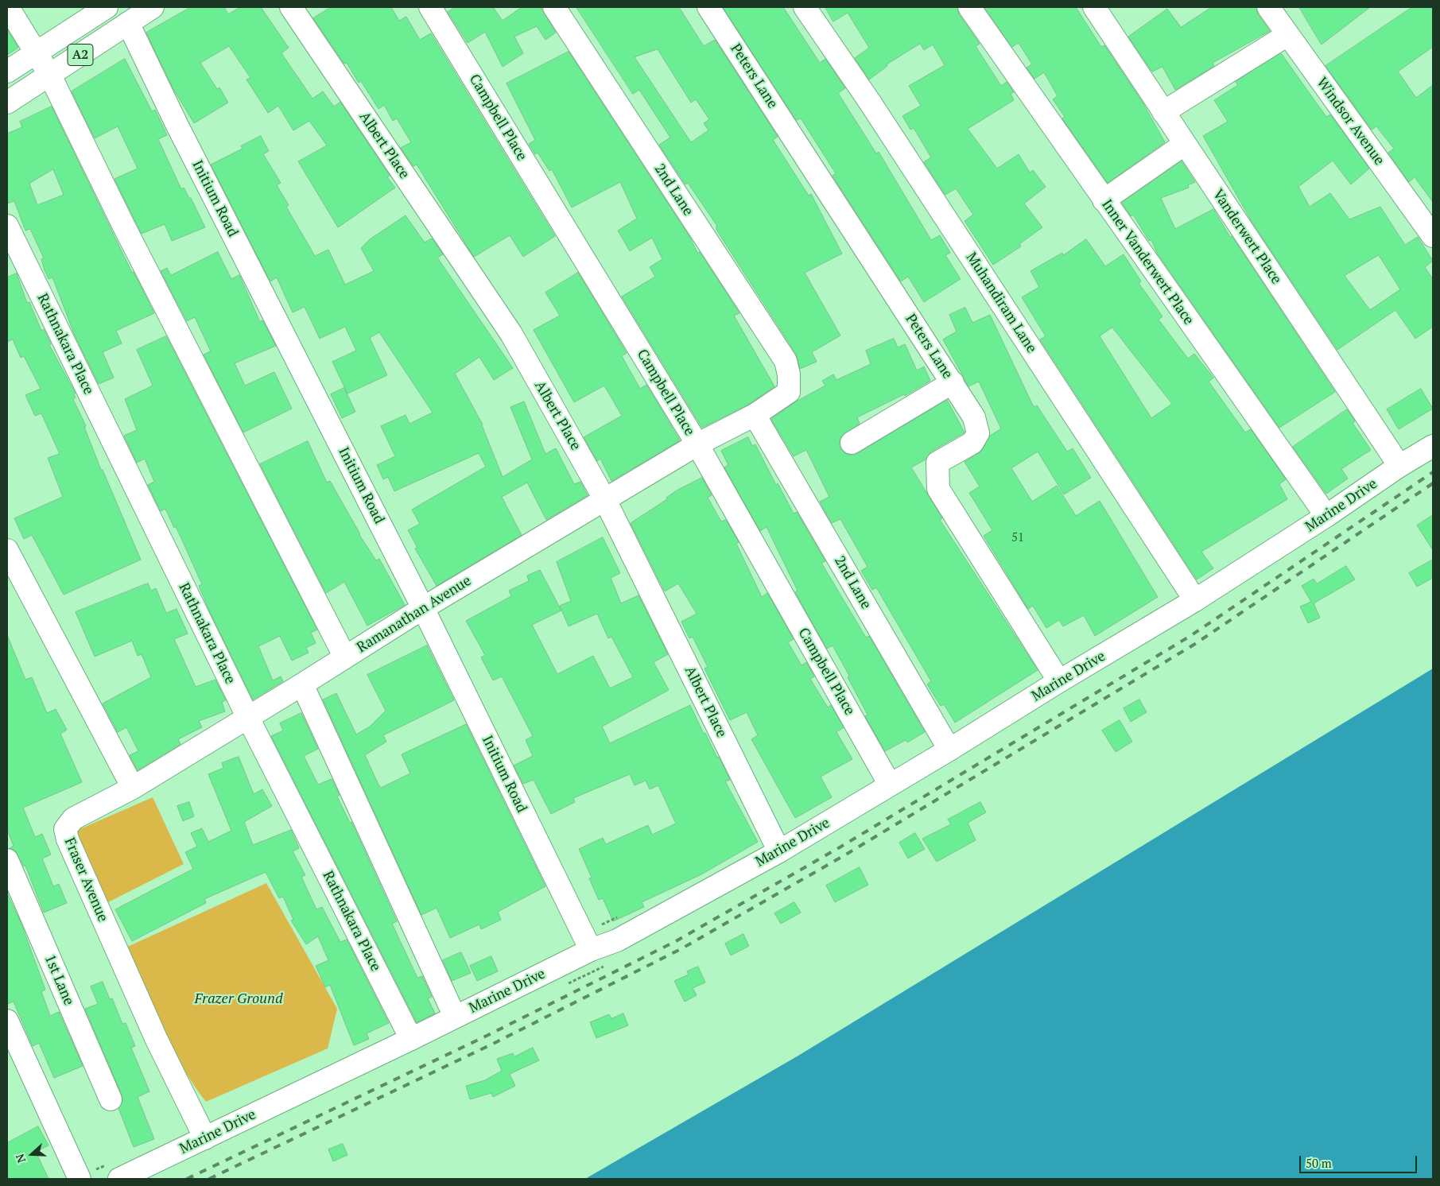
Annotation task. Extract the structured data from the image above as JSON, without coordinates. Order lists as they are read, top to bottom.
{
  "streets": {
    "main road": [
      "A2",
      "Peters Lane",
      "Campbell Place",
      "Windsor Avenue",
      "Albert Place",
      "2nd Lane",
      "Initium Road",
      "Vanderwert Place",
      "Inner Vanderwert Place",
      "Muhandiram Lane",
      "Rathnakara Place",
      "Marine Drive",
      "Ramanathan Avenue",
      "Fraser Avenue",
      "1st Lane"
    ]
  },
  "crossings": [
    ["A2", "Initium Road"],
    ["Peters Lane", "Marine Drive"],
    ["Campbell Place", "Marine Drive"],
    ["Campbell Place", "Ramanathan Avenue"],
    ["Albert Place", "Marine Drive"],
    ["Albert Place", "Ramanathan Avenue"],
    ["2nd Lane", "Marine Drive"],
    ["2nd Lane", "Ramanathan Avenue"],
    ["Initium Road", "Marine Drive"],
    ["Initium Road", "Ramanathan Avenue"],
    ["Vanderwert Place", "Marine Drive"],
    ["Inner Vanderwert Place", "Marine Drive"],
    ["Muhandiram Lane", "Marine Drive"],
    ["Rathnakara Place", "Marine Drive"],
    ["Rathnakara Place", "Ramanathan Avenue"],
    ["Marine Drive", "Fraser Avenue"],
    ["Ramanathan Avenue", "Fraser Avenue"]
  ],
  "parks": ["Frazer Ground"],
  "house_numbers": ["51"],
  "scale_bar": "50 m",
  "north": "left"
}
